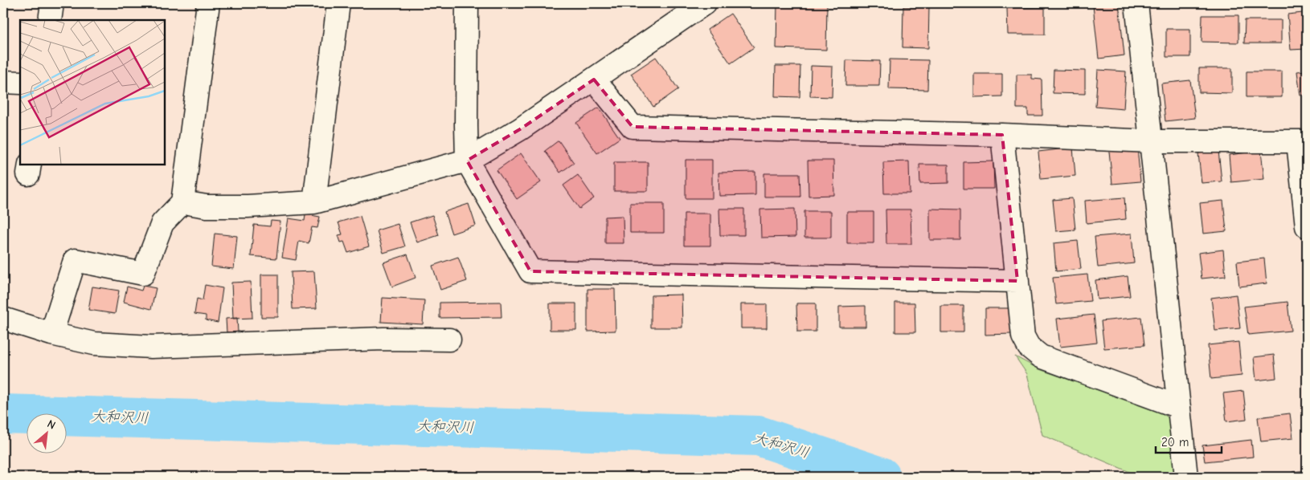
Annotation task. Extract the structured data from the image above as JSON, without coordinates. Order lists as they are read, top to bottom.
{
  "water": ["大和沢川"],
  "scale_bar": "20 m",
  "north": "top right"
}
